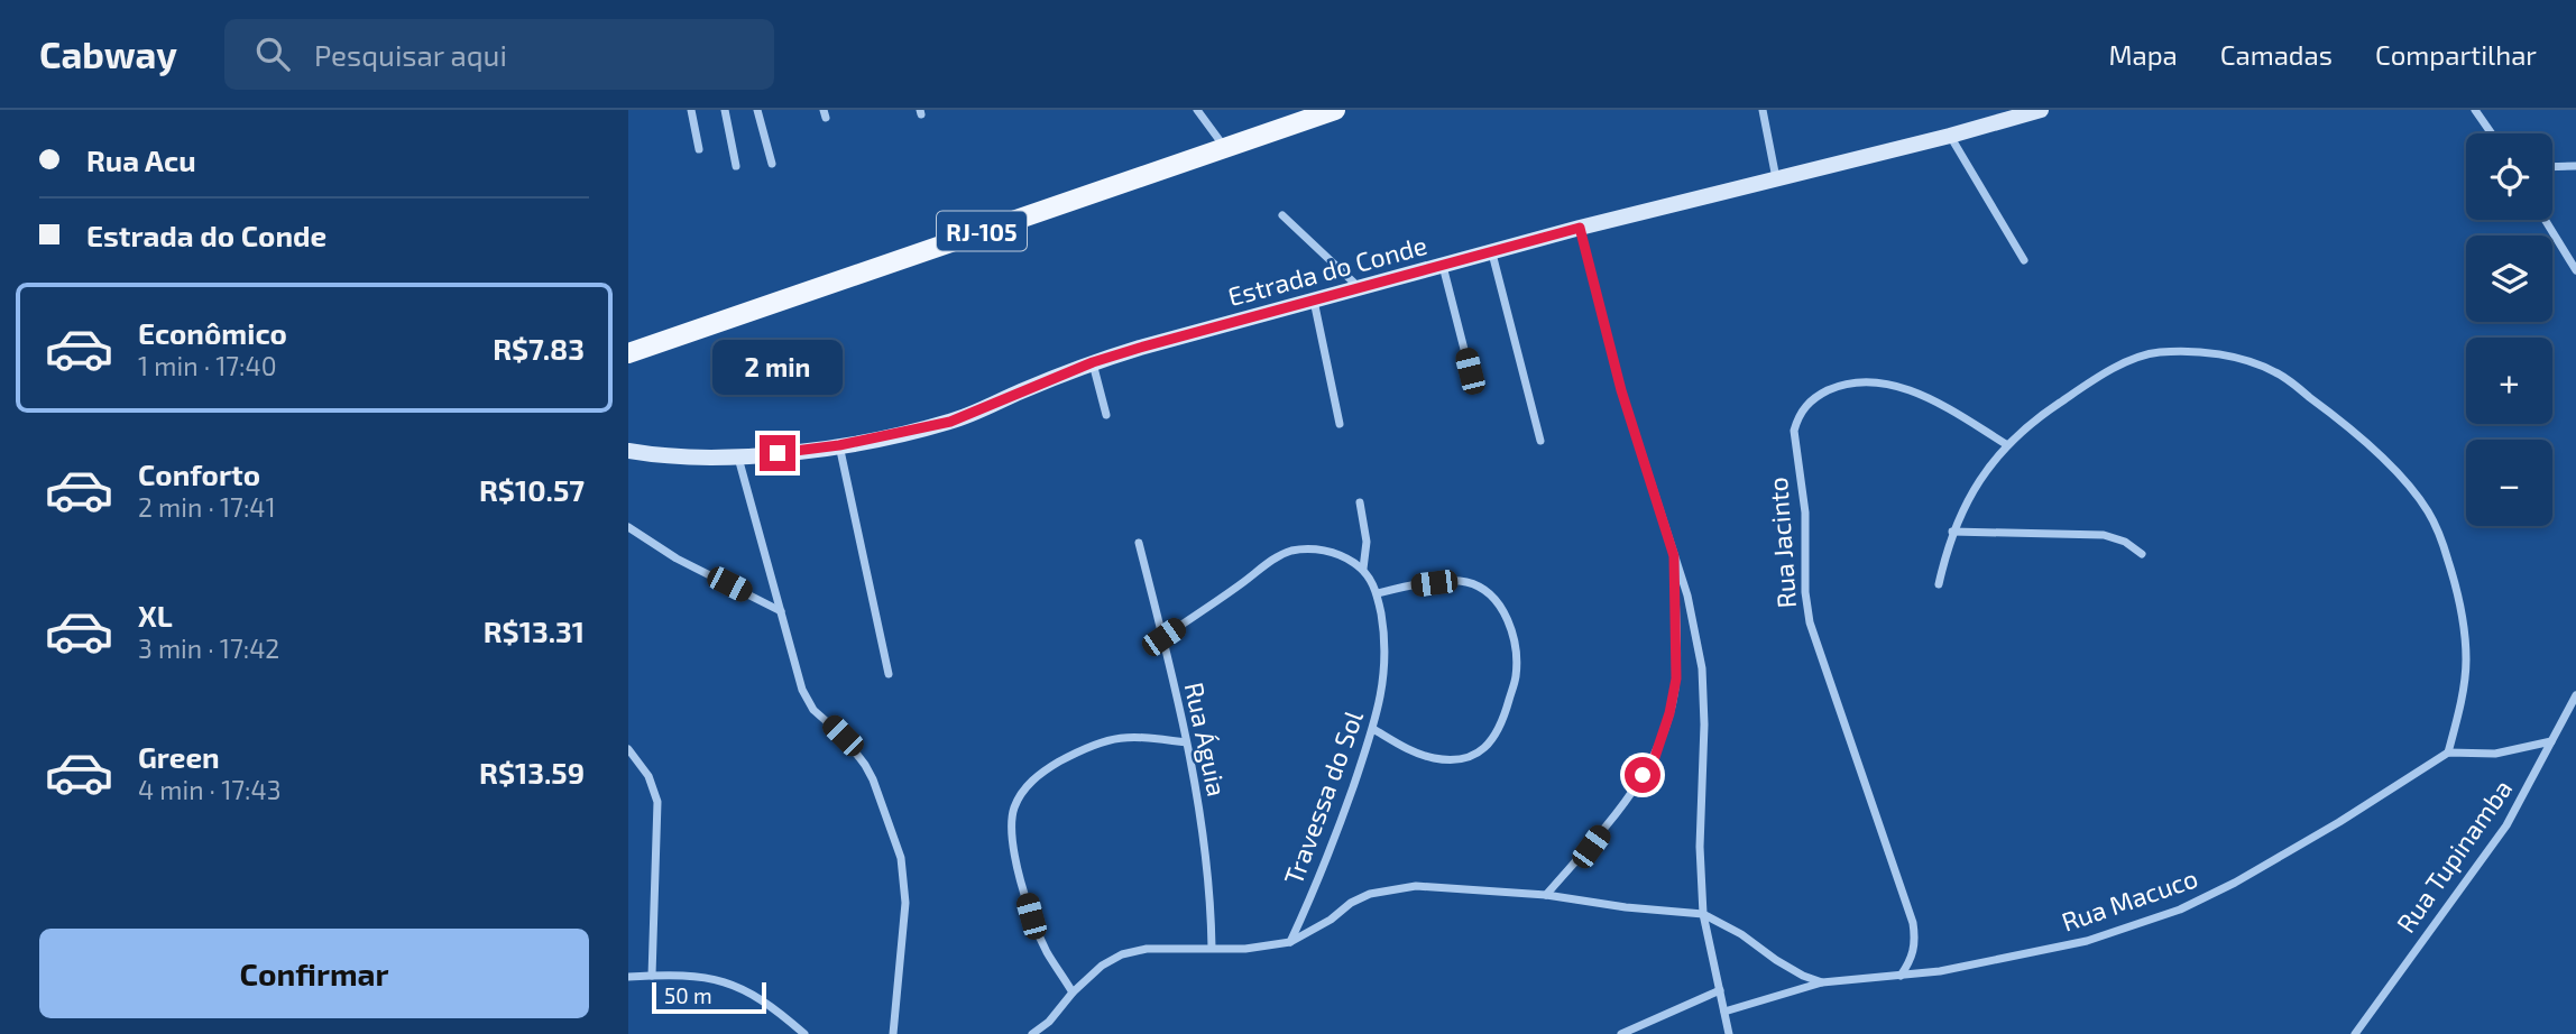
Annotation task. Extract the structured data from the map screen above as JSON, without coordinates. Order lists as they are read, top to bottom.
{
  "streets": {
    "main road": ["RJ-105"],
    "street": [
      "Estrada do Conde",
      "Rua Jacinto",
      "Rua Águia",
      "Travessa do Sol",
      "Rua Tupinamba",
      "Rua Macuco"
    ]
  },
  "crossings": [
    ["Rua Jacinto", "Rua Macuco"]
  ],
  "scale_bar": "50 m",
  "page": {
    "header": "Cabway",
    "search": "Pesquisar aqui",
    "nav": ["Mapa", "Camadas", "Compartilhar"],
    "banner": ["Rua Acu", "Estrada do Conde"],
    "map_buttons": ["+", "−"],
    "list": [
      {
        "name": "Econômico",
        "note": "1 min · 17:40",
        "value": "R$7.83"
      },
      {
        "name": "Conforto",
        "note": "2 min · 17:41",
        "value": "R$10.57"
      },
      {
        "name": "XL",
        "note": "3 min · 17:42",
        "value": "R$13.31"
      },
      {
        "name": "Green",
        "note": "4 min · 17:43",
        "value": "R$13.59"
      }
    ],
    "bubble": "2 min",
    "buttons": "Confirmar",
    "scale": "50 m"
  }
}
